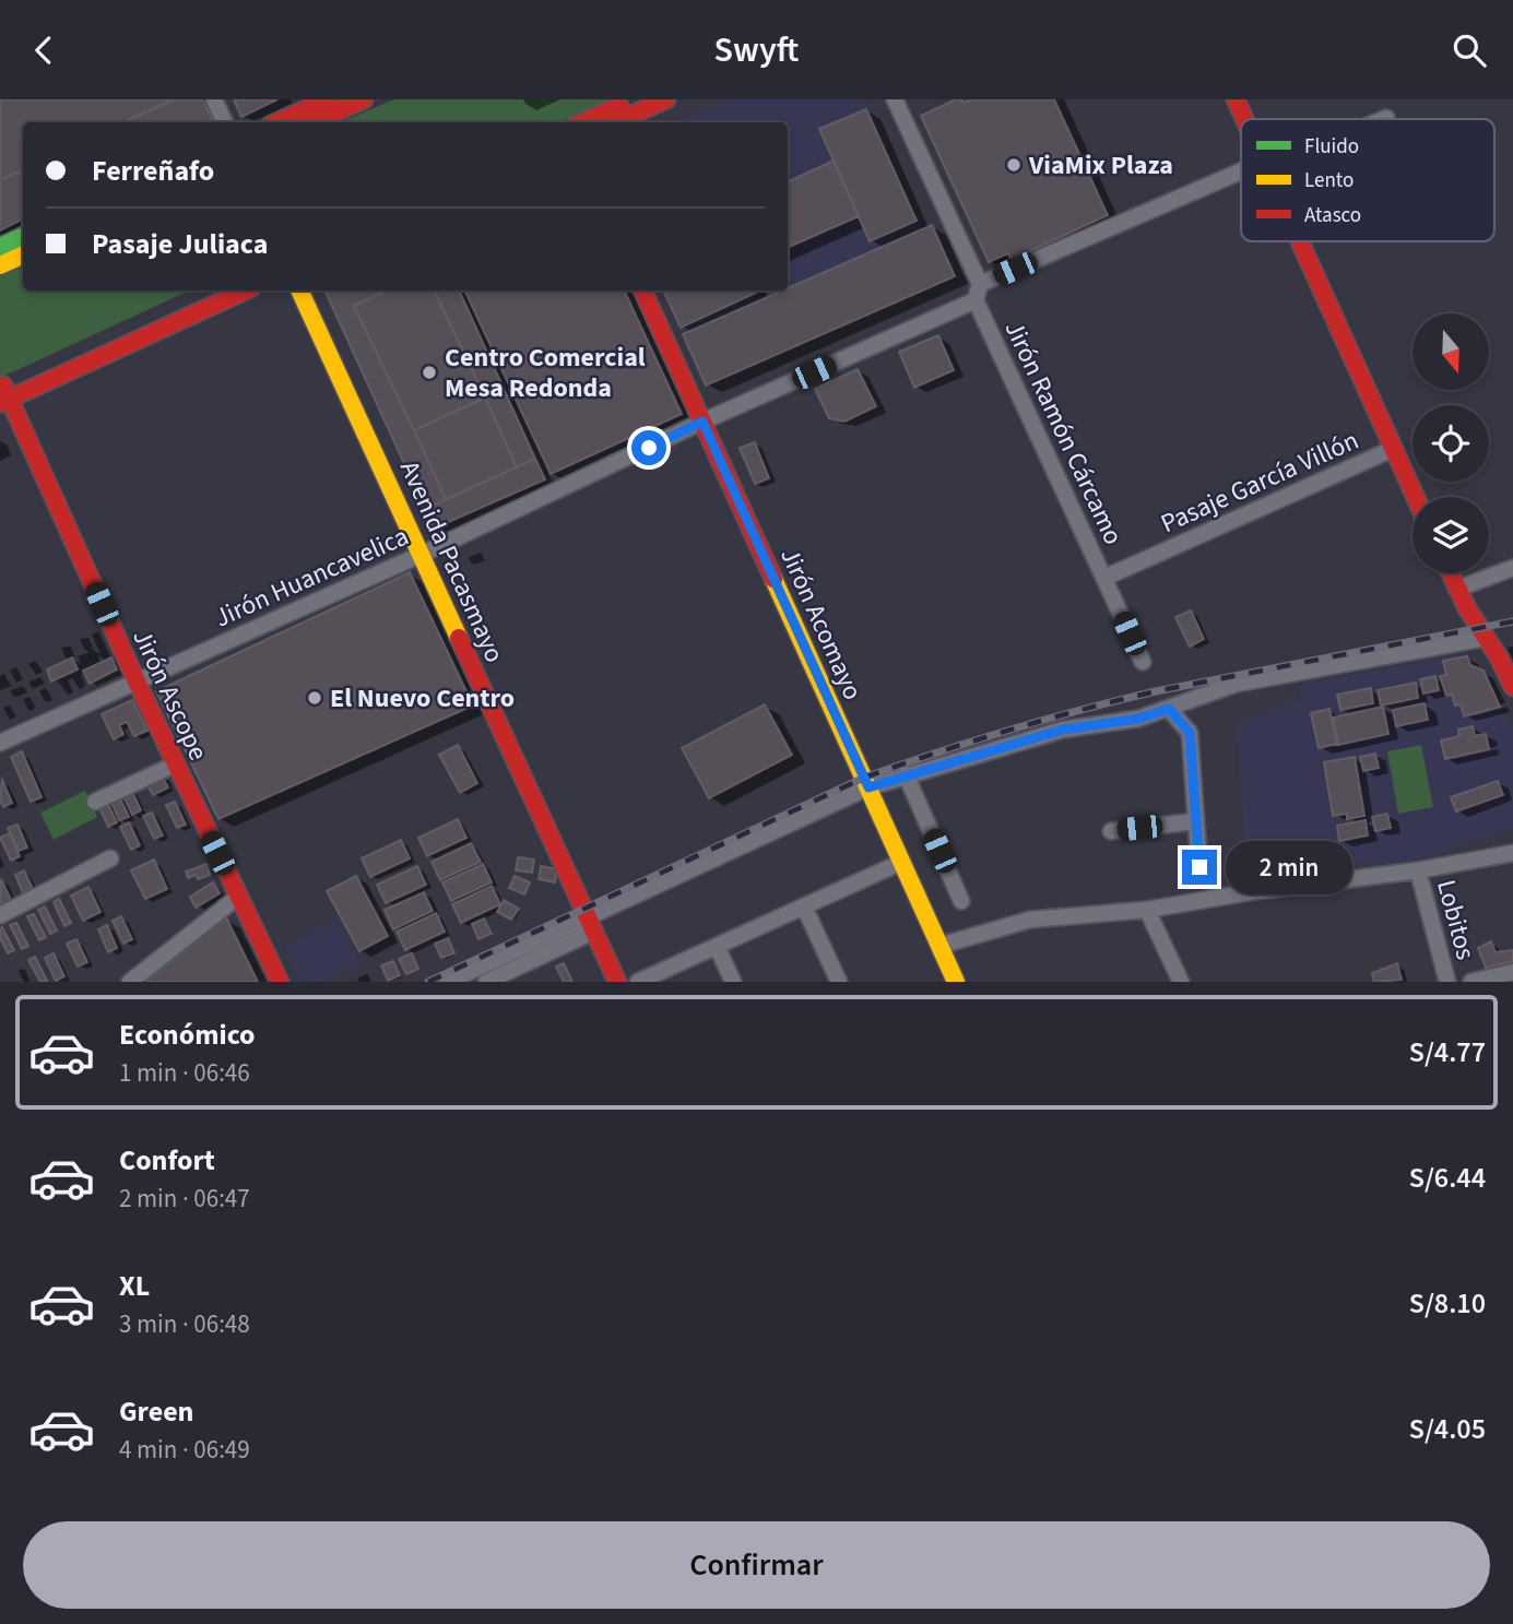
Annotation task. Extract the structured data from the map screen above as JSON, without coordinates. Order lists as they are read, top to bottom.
{
  "streets": {
    "street": [
      "Jirón Ramón Cárcamo",
      "Pasaje García Villón",
      "Avenida Pacasmayo",
      "Jirón Huancavelica",
      "Jirón Acomayo",
      "Jirón Ascope",
      "Lobitos"
    ]
  },
  "crossings": [
    ["Jirón Ramón Cárcamo", "Pasaje García Villón"],
    ["Jirón Ramón Cárcamo", "Jirón Huancavelica"],
    ["Avenida Pacasmayo", "Jirón Huancavelica"],
    ["Jirón Huancavelica", "Jirón Acomayo"],
    ["Jirón Huancavelica", "Jirón Ascope"]
  ],
  "places": ["ViaMix Plaza", "Centro Comercial Mesa Redonda", "El Nuevo Centro"],
  "legend": ["Fluido", "Lento", "Atasco"],
  "north": "bottom",
  "page": {
    "header": "Swyft",
    "banner": ["Ferreñafo", "Pasaje Juliaca"],
    "bubble": "2 min",
    "list": [
      {
        "name": "Económico",
        "note": "1 min · 06:46",
        "value": "S/4.77"
      },
      {
        "name": "Confort",
        "note": "2 min · 06:47",
        "value": "S/6.44"
      },
      {
        "name": "XL",
        "note": "3 min · 06:48",
        "value": "S/8.10"
      },
      {
        "name": "Green",
        "note": "4 min · 06:49",
        "value": "S/4.05"
      }
    ],
    "buttons": "Confirmar"
  }
}
